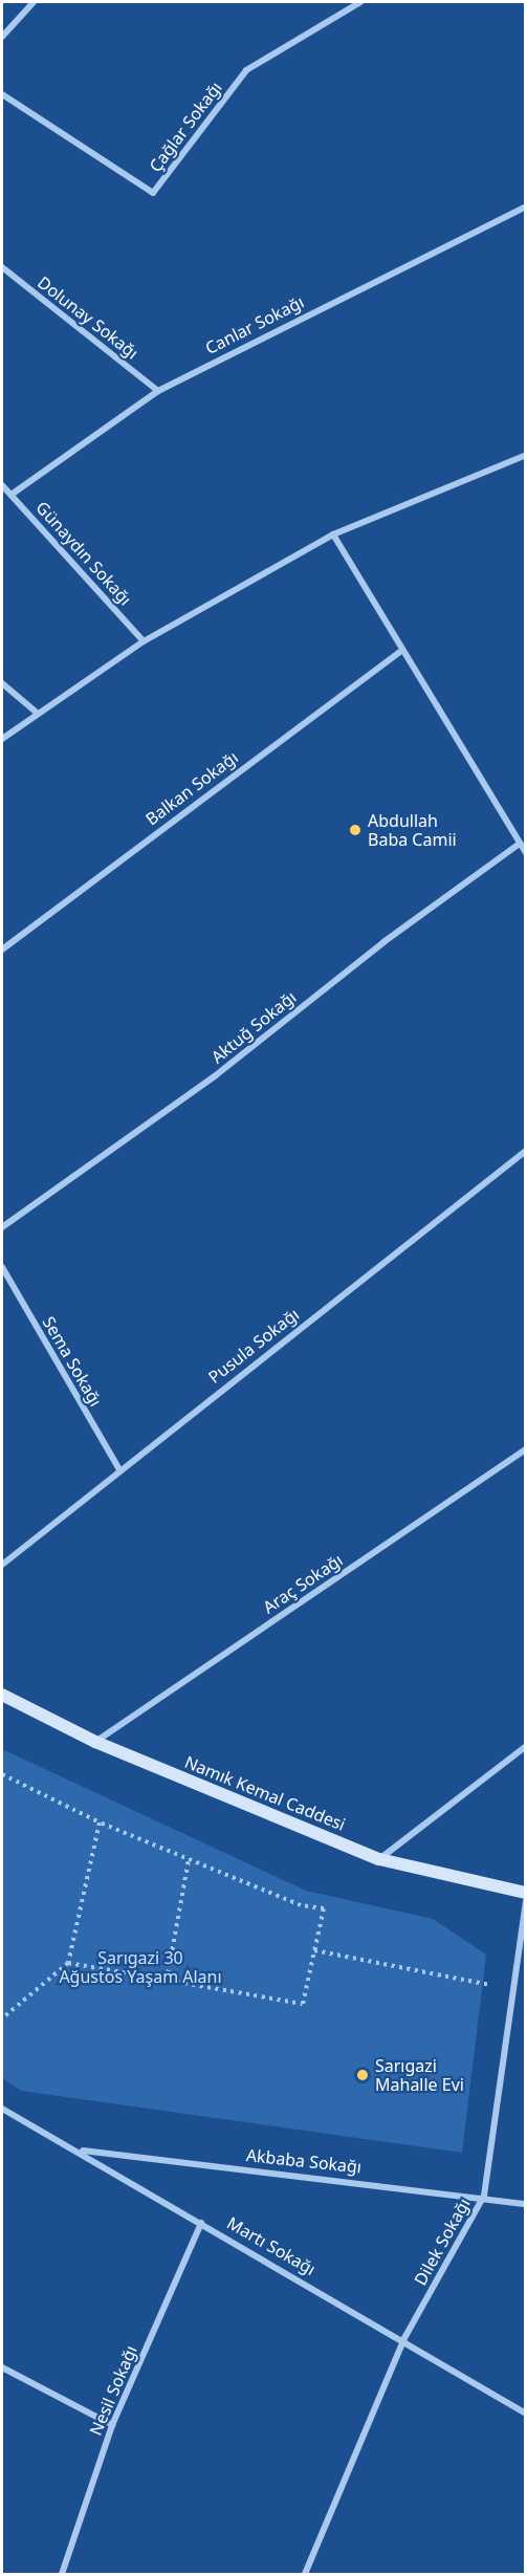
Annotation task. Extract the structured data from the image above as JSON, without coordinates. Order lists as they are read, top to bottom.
{
  "streets": {
    "main road": ["Namık Kemal Caddesi"],
    "street": [
      "Çağlar Sokağı",
      "Dolunay Sokağı",
      "Canlar Sokağı",
      "Günaydın Sokağı",
      "Balkan Sokağı",
      "Aktuğ Sokağı",
      "Pusula Sokağı",
      "Sema Sokağı",
      "Araç Sokağı",
      "Akbaba Sokağı",
      "Dilek Sokağı",
      "Martı Sokağı",
      "Nesil Sokağı"
    ]
  },
  "crossings": [
    ["Dolunay Sokağı", "Canlar Sokağı"],
    ["Canlar Sokağı", "Günaydın Sokağı"],
    ["Pusula Sokağı", "Sema Sokağı"],
    ["Araç Sokağı", "Namık Kemal Caddesi"],
    ["Akbaba Sokağı", "Dilek Sokağı"],
    ["Akbaba Sokağı", "Martı Sokağı"],
    ["Dilek Sokağı", "Martı Sokağı"],
    ["Martı Sokağı", "Nesil Sokağı"]
  ],
  "parks": ["Sarıgazi 30 Ağustos Yaşam Alanı"],
  "places": ["Abdullah Baba Camii", "Sarıgazi Mahalle Evi"]
}
